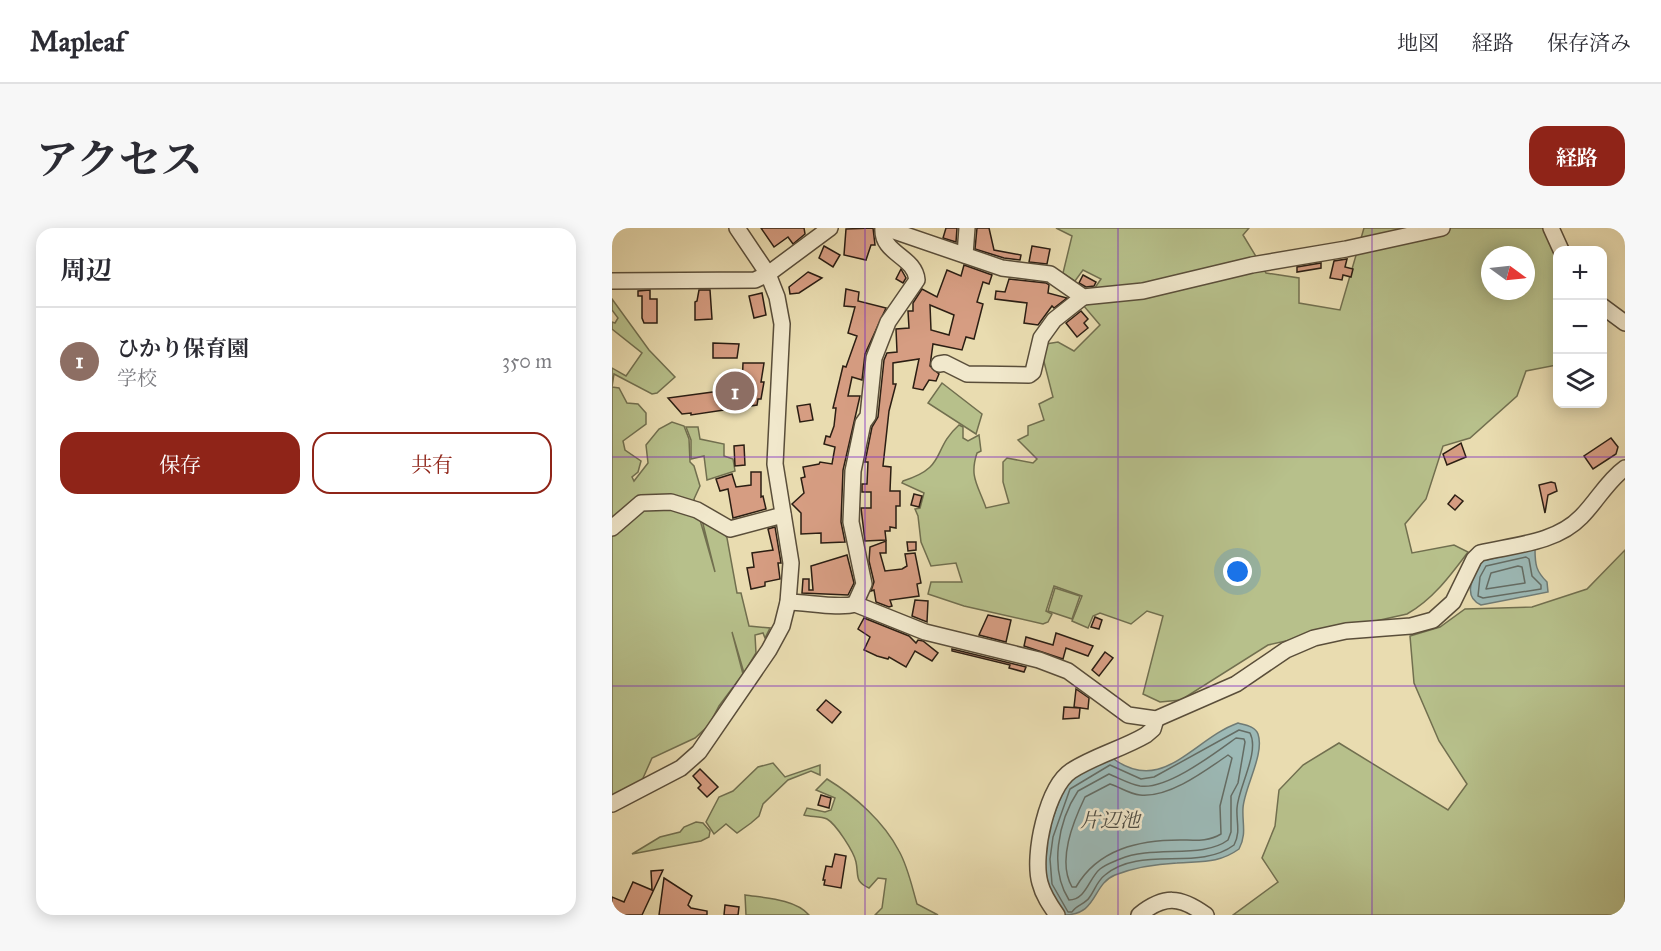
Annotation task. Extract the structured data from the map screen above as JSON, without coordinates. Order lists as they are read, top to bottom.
{
  "water": ["片辺池"],
  "north": "right",
  "page": {
    "header": "Mapleaf",
    "nav": ["地図", "経路", "保存済み"],
    "title": "アクセス",
    "buttons": [
      "経路",
      ["保存", "共有"]
    ],
    "heading": "周辺",
    "map_buttons": ["+", "−"],
    "list": [
      {
        "mark": "1",
        "name": "ひかり保育園",
        "note": "学校",
        "value": "350 m"
      }
    ],
    "pins": "1"
  }
}
